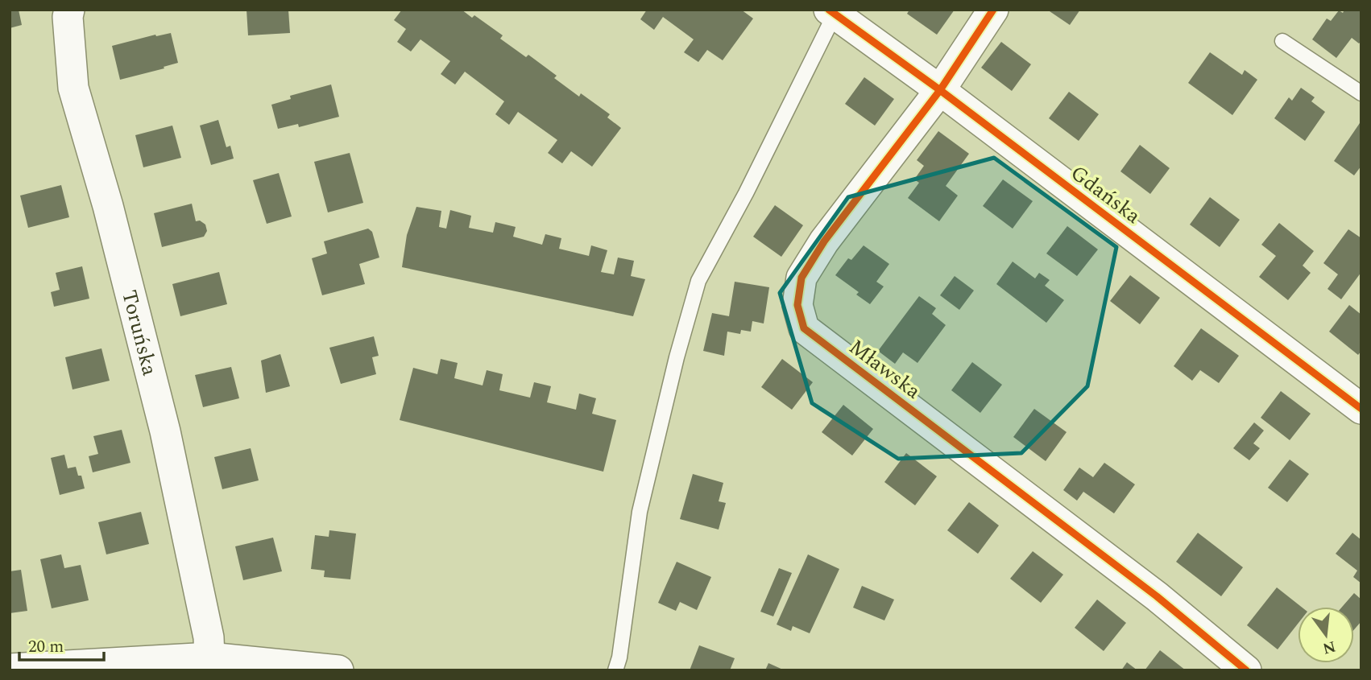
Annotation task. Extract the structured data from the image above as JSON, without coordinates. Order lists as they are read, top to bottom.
{
  "streets": {
    "street": ["Gdańska", "Toruńska", "Mławska"]
  },
  "crossings": [
    ["Gdańska", "Mławska"]
  ],
  "scale_bar": "20 m",
  "north": "bottom"
}
